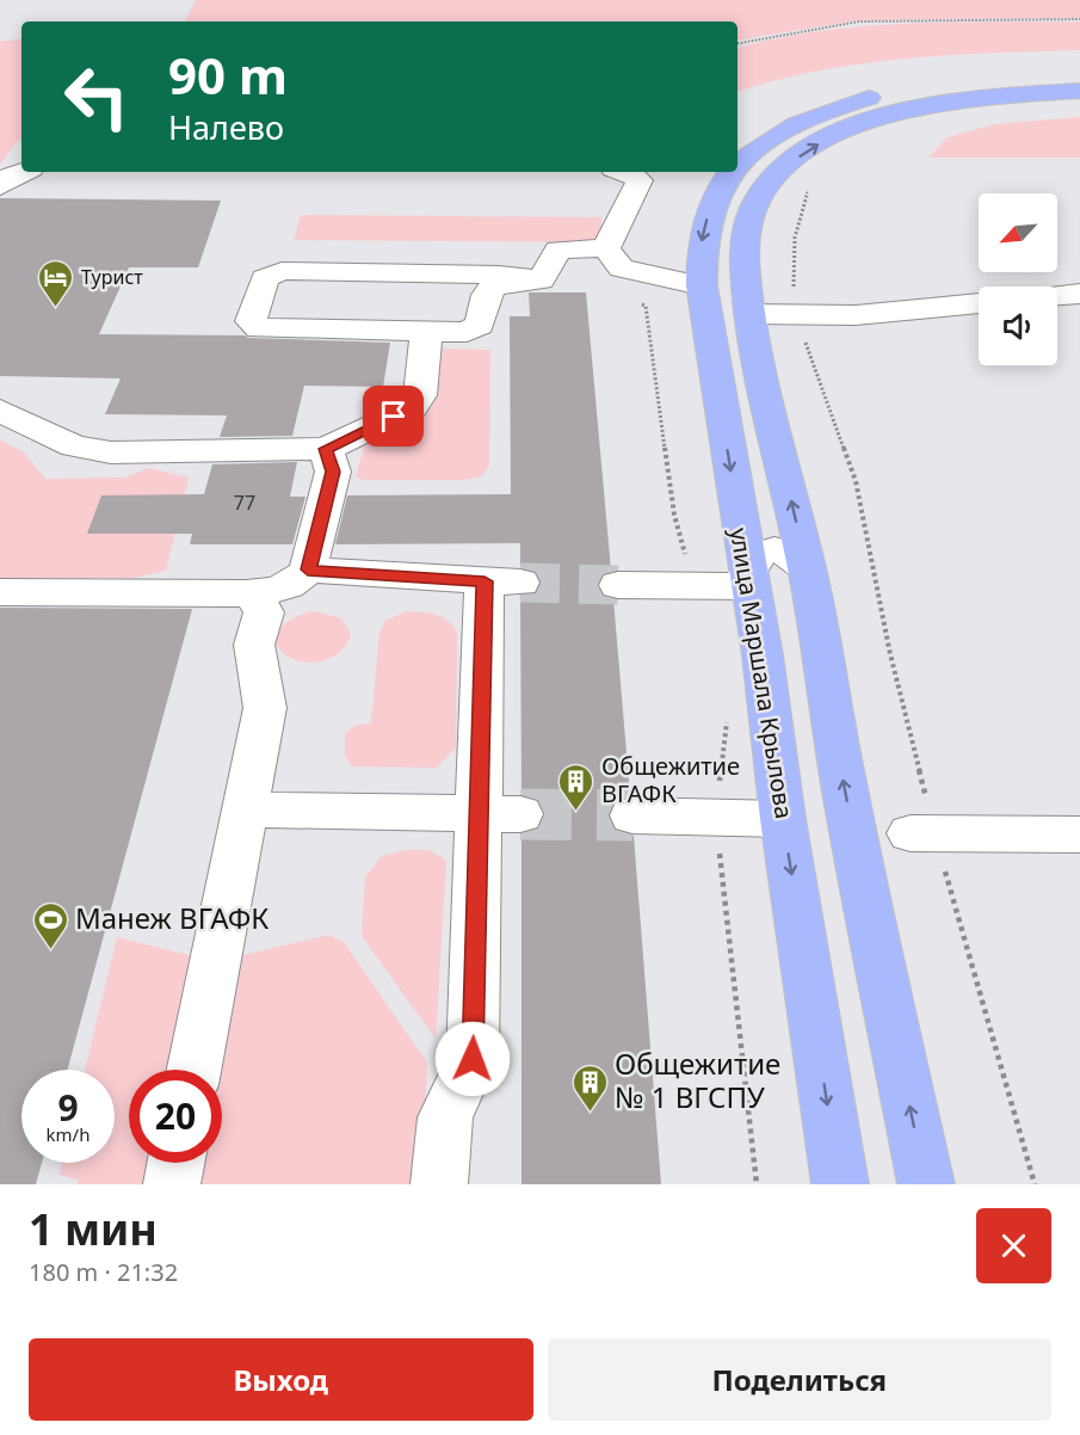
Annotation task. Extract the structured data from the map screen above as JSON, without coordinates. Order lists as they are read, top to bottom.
{
  "streets": {
    "main road": ["улица Маршала Крылова"]
  },
  "places": {
    "hotel": ["Турист"],
    "building": ["Общежитие ВГАФК", "Общежитие № 1 ВГСПУ"],
    "sports": ["Манеж ВГАФК"]
  },
  "house_numbers": ["77"],
  "north": "bottom left",
  "page": {
    "turn": ["90 m", "Налево"],
    "speed": "9 km/h",
    "limit": "20",
    "heading": ["1 мин", "180 m · 21:32"],
    "buttons": ["Выход", "Поделиться"]
  }
}
